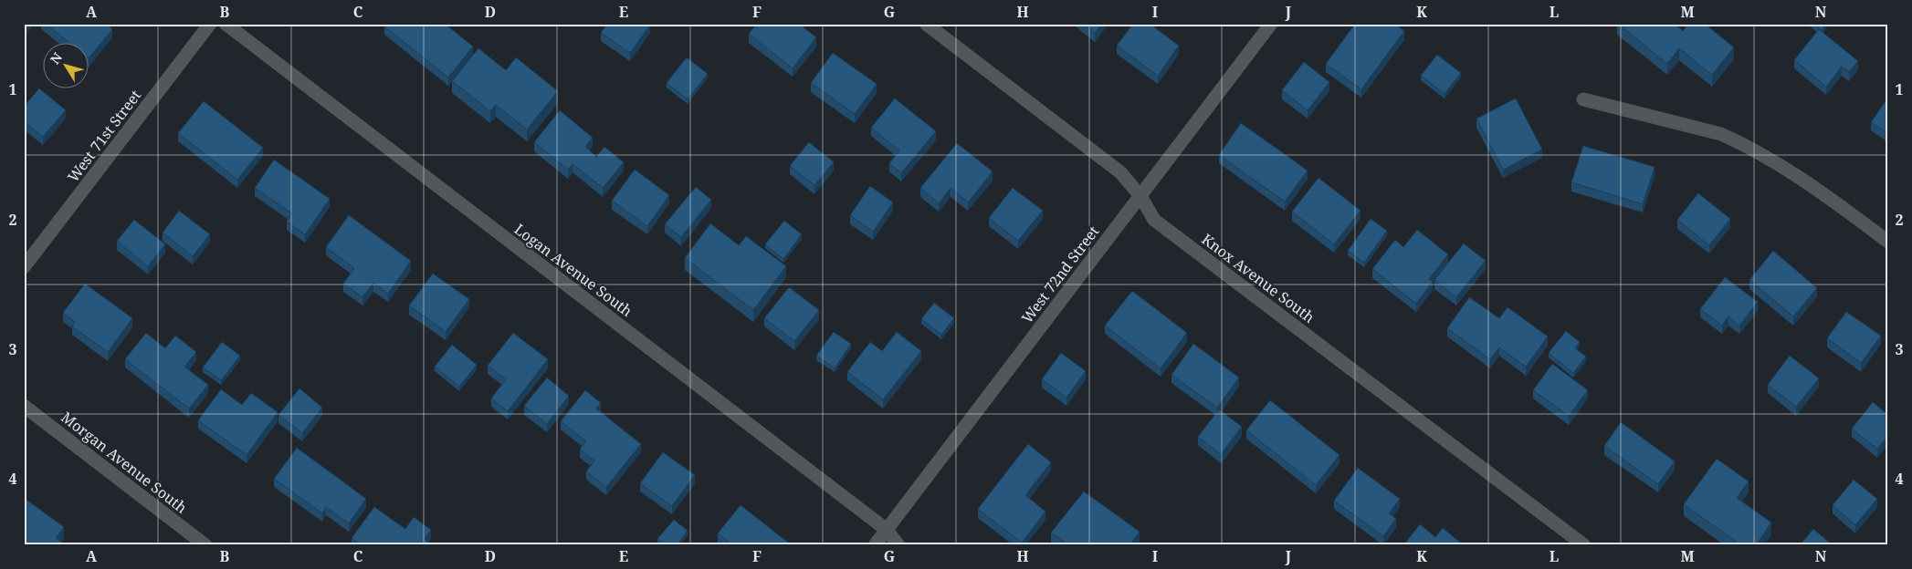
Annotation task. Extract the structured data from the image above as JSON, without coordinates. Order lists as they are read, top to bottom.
{
  "streets": {
    "street": [
      "West 71st Street",
      "Logan Avenue South",
      "West 72nd Street",
      "Knox Avenue South",
      "Morgan Avenue South"
    ]
  },
  "crossings": [
    ["Logan Avenue South", "West 72nd Street"],
    ["West 72nd Street", "Knox Avenue South"]
  ],
  "north": "top left",
  "grid": {
    "columns": [
      "A",
      "B",
      "C",
      "D",
      "E",
      "F",
      "G",
      "H",
      "I",
      "J",
      "K",
      "L",
      "M",
      "N"
    ],
    "rows": [
      "1",
      "2",
      "3",
      "4"
    ]
  }
}
